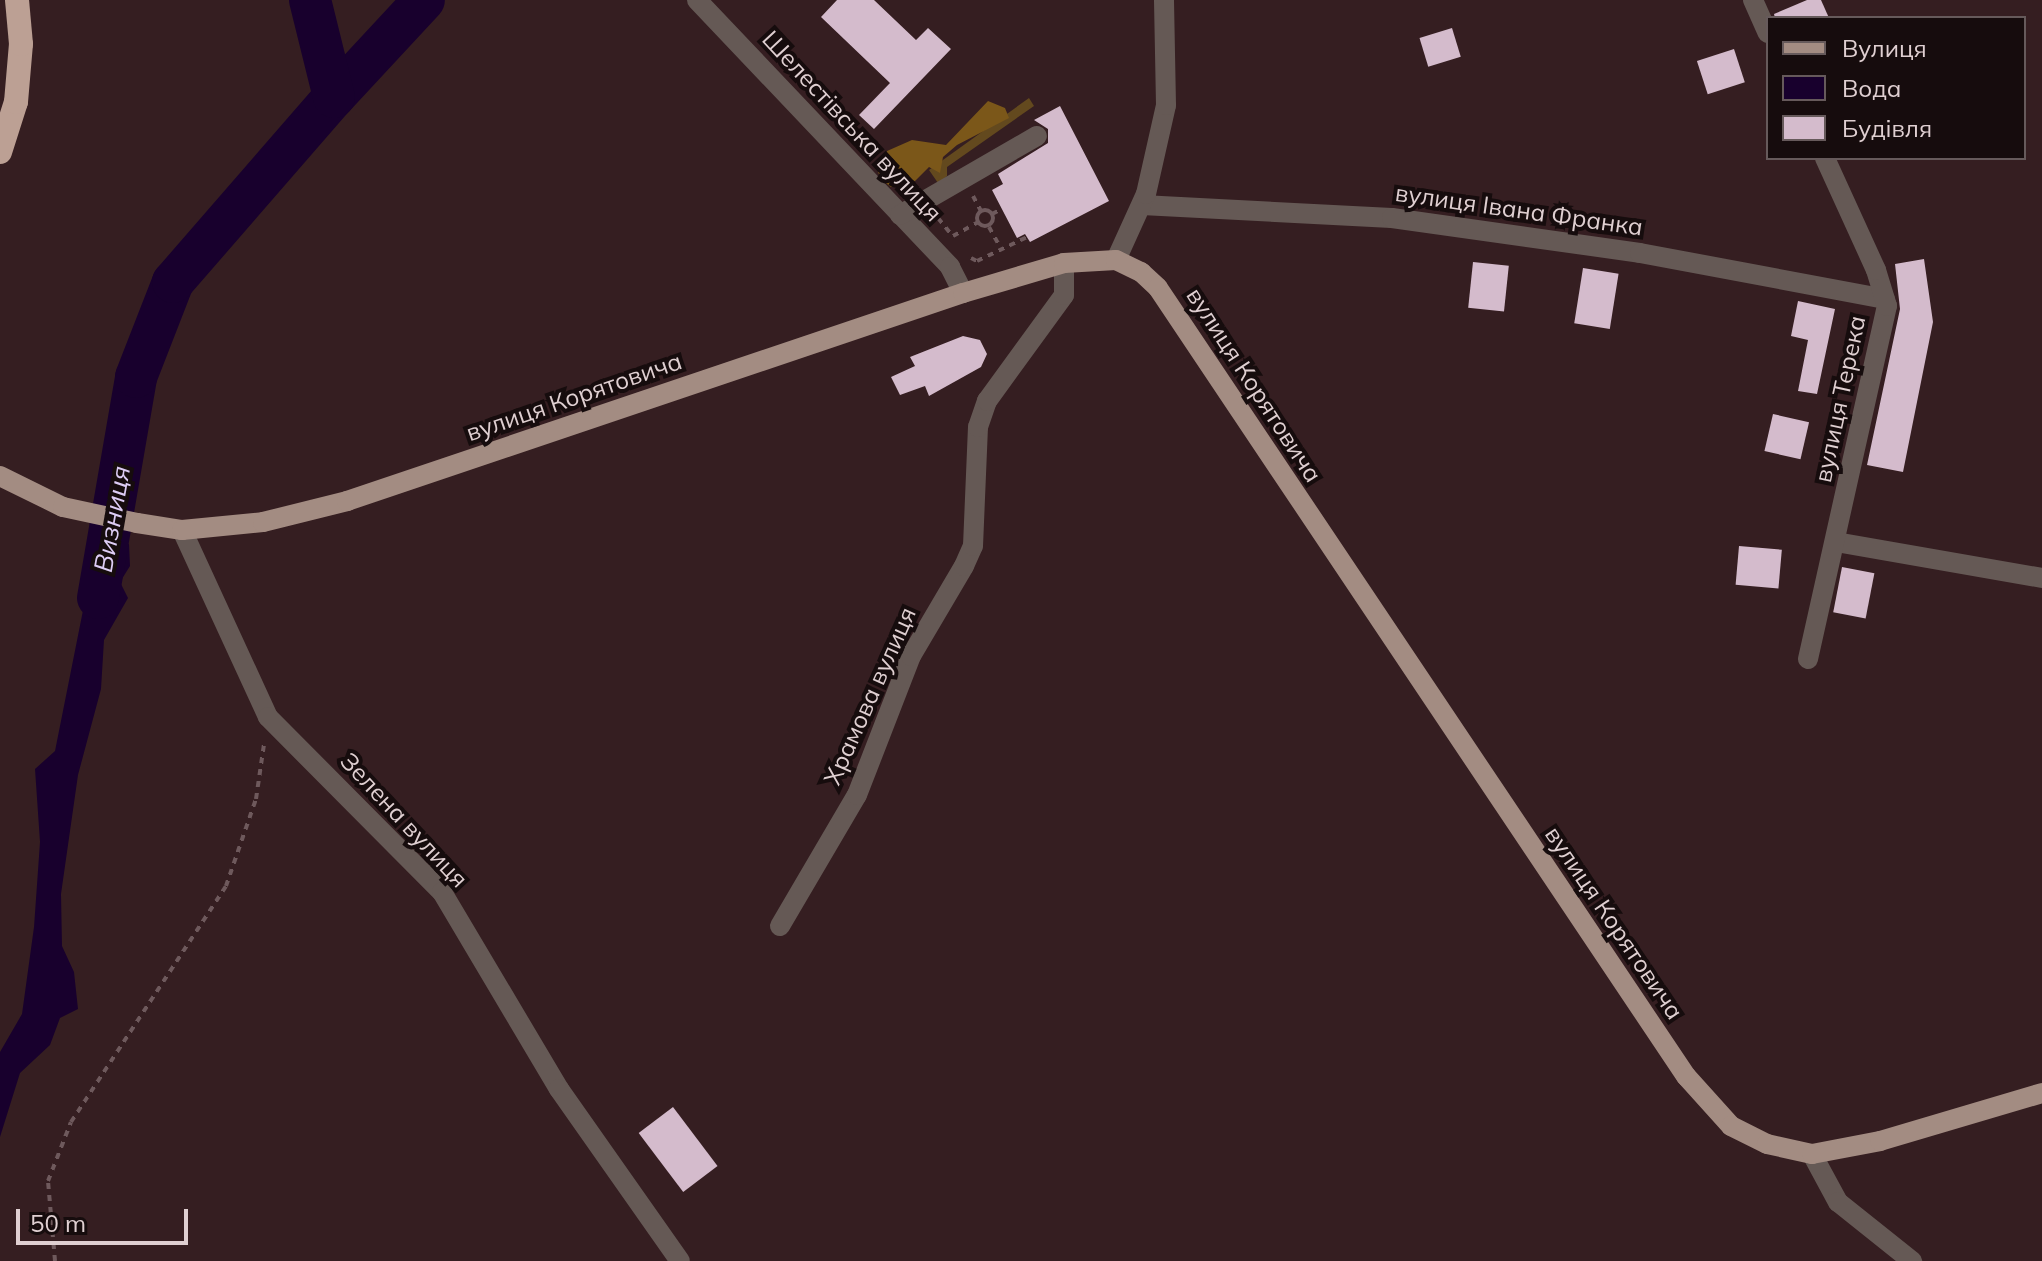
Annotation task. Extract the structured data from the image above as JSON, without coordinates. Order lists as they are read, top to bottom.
{
  "streets": {
    "main road": ["вулиця Корятовича"],
    "street": [
      "Шелестівська вулиця",
      "вулиця Івана Франка",
      "вулиця Терека",
      "Храмова вулиця",
      "Зелена вулиця"
    ]
  },
  "crossings": [
    ["Шелестівська вулиця", "вулиця Корятовича"],
    ["вулиця Івана Франка", "вулиця Терека"],
    ["вулиця Корятовича", "Храмова вулиця"],
    ["вулиця Корятовича", "Зелена вулиця"]
  ],
  "water": ["Визниця"],
  "legend": ["Вулиця", "Вода", "Будівля"],
  "scale_bar": "50 m"
}
